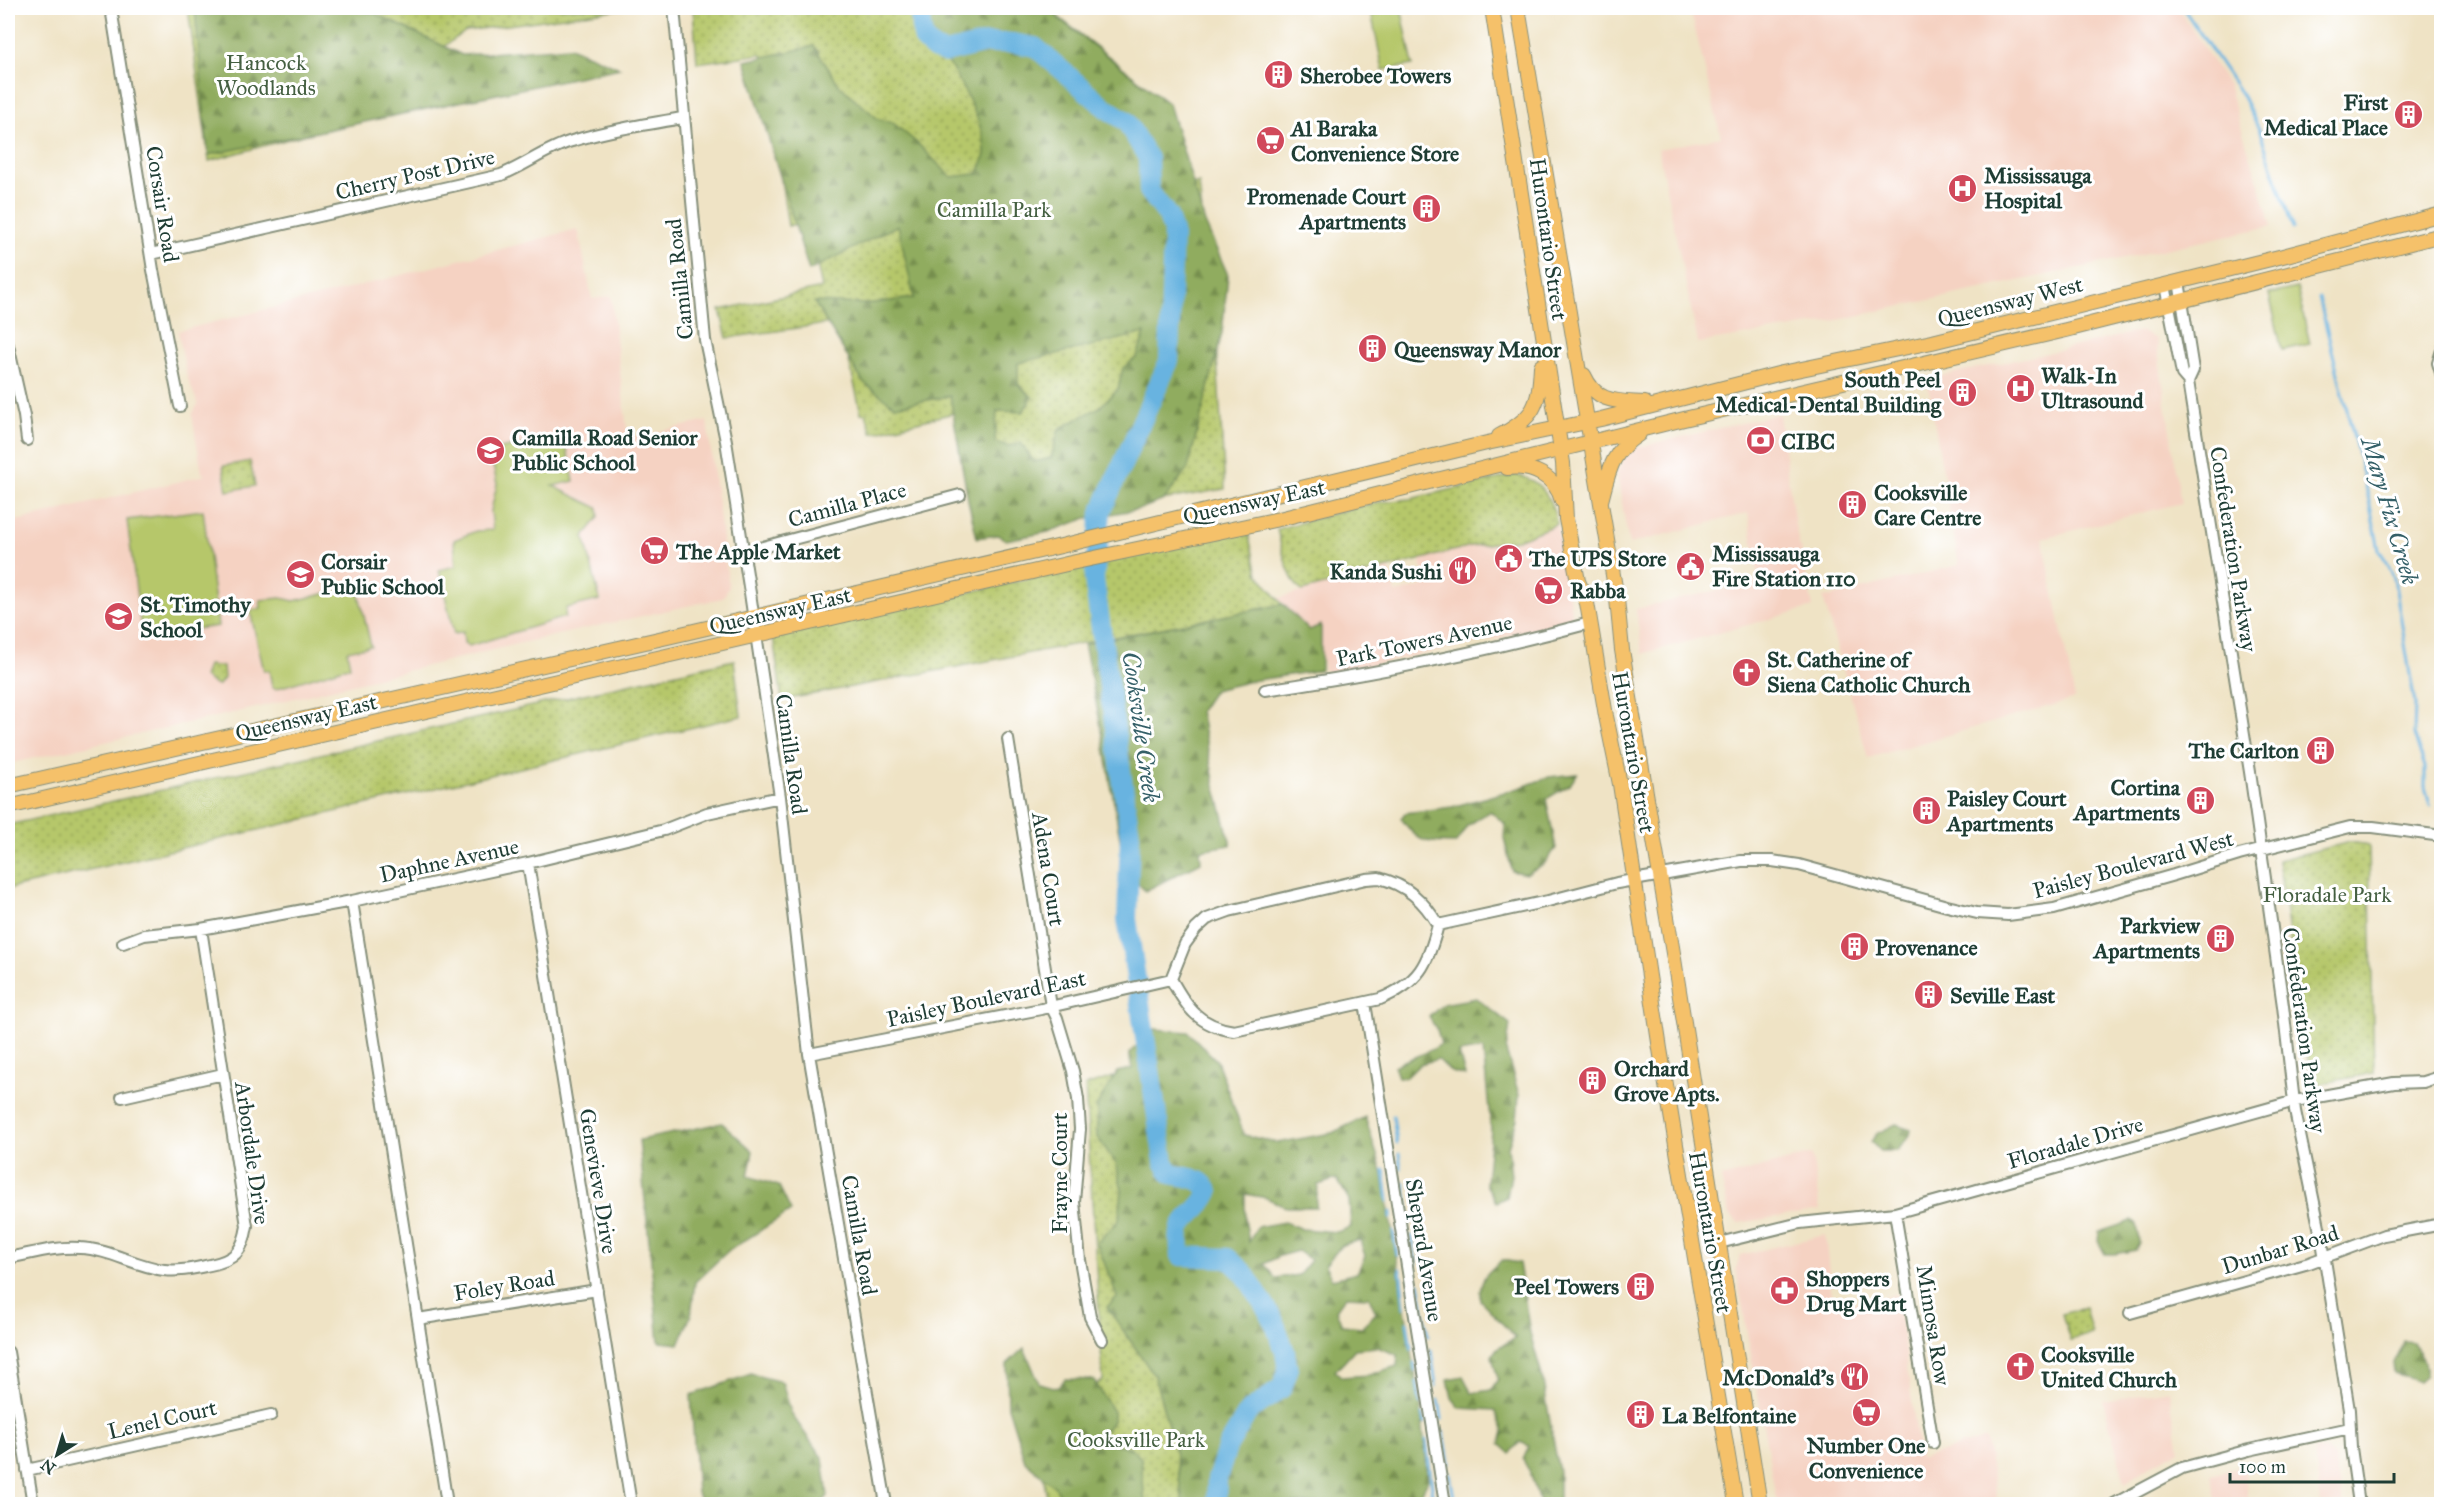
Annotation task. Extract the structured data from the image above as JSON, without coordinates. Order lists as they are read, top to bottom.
{
  "streets": {
    "main road": ["Hurontario Street", "Queensway West", "Queensway East"],
    "street": [
      "Cherry Post Drive",
      "Corsair Road",
      "Camilla Road",
      "Camilla Place",
      "Confederation Parkway",
      "Park Towers Avenue",
      "Daphne Avenue",
      "Paisley Boulevard West",
      "Adena Court",
      "Paisley Boulevard East",
      "Floradale Drive",
      "Arbordale Drive",
      "Frayne Court",
      "Genevieve Drive",
      "Dunbar Road",
      "Shepard Avenue",
      "Foley Road",
      "Mimosa Row",
      "Lenel Court"
    ]
  },
  "crossings": [
    ["Cherry Post Drive", "Corsair Road"],
    ["Cherry Post Drive", "Camilla Road"],
    ["Hurontario Street", "Queensway West"],
    ["Hurontario Street", "Queensway East"],
    ["Hurontario Street", "Park Towers Avenue"],
    ["Hurontario Street", "Paisley Boulevard West"],
    ["Hurontario Street", "Floradale Drive"],
    ["Camilla Road", "Queensway East"],
    ["Camilla Road", "Camilla Place"],
    ["Camilla Road", "Daphne Avenue"],
    ["Camilla Road", "Paisley Boulevard East"],
    ["Queensway West", "Queensway East"],
    ["Queensway West", "Confederation Parkway"],
    ["Confederation Parkway", "Paisley Boulevard West"],
    ["Confederation Parkway", "Floradale Drive"],
    ["Confederation Parkway", "Dunbar Road"],
    ["Daphne Avenue", "Arbordale Drive"],
    ["Daphne Avenue", "Genevieve Drive"],
    ["Adena Court", "Paisley Boulevard East"],
    ["Adena Court", "Frayne Court"],
    ["Paisley Boulevard East", "Frayne Court"],
    ["Floradale Drive", "Mimosa Row"],
    ["Genevieve Drive", "Foley Road"]
  ],
  "water": ["Mary Fix Creek", "Cooksville Creek"],
  "parks": [
    "Hancock Woodlands",
    "Camilla Park",
    "Floradale Park",
    "Cooksville Park"
  ],
  "places": {
    "building": [
      "Sherobee Towers",
      "First Medical Place",
      "Promenade Court Apartments",
      "Queensway Manor",
      "South Peel Medical-Dental Building",
      "Cooksville Care Centre",
      "The Carlton",
      "Cortina Apartments",
      "Paisley Court Apartments",
      "Parkview Apartments",
      "Provenance",
      "Seville East",
      "Orchard Grove Apts.",
      "Peel Towers",
      "La Belfontaine"
    ],
    "supermarket": [
      "Al Baraka Convenience Store",
      "The Apple Market",
      "Rabba",
      "Number One Convenience"
    ],
    "hospital": ["Mississauga Hospital", "Walk-In Ultrasound"],
    "bank": ["CIBC"],
    "school or university": ["Camilla Road Senior Public School", "Corsair Public School", "St. Timothy School"],
    "public building": ["The UPS Store", "Mississauga Fire Station 110"],
    "restaurant": ["Kanda Sushi", "McDonald's"],
    "church": ["St. Catherine of Siena Catholic Church", "Cooksville United Church"],
    "pharmacy": ["Shoppers Drug Mart"]
  },
  "scale_bar": "100 m",
  "north": "bottom left"
}
